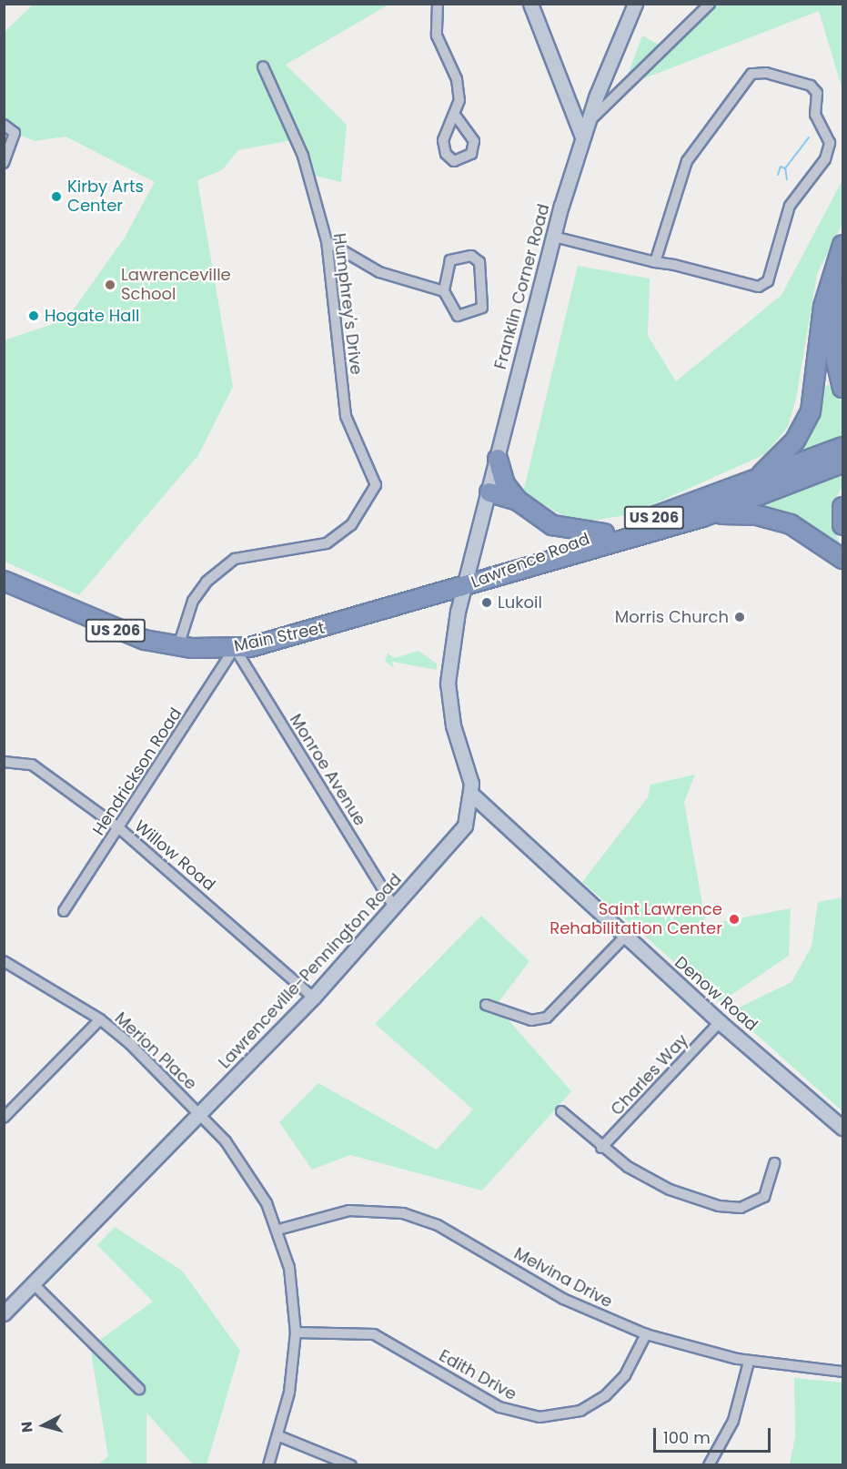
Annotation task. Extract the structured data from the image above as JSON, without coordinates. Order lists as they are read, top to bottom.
{
  "streets": {
    "highway": ["US 206", "Lawrence Road", "Main Street"],
    "street": [
      "Franklin Corner Road",
      "Humphrey's Drive",
      "Monroe Avenue",
      "Hendrickson Road",
      "Willow Road",
      "Lawrenceville-Pennington Road",
      "Denow Road",
      "Merion Place",
      "Charles Way",
      "Melvina Drive",
      "Edith Drive"
    ]
  },
  "crossings": [
    ["Franklin Corner Road", "Lawrence Road"],
    ["Franklin Corner Road", "Main Street"],
    ["Humphrey's Drive", "Main Street"],
    ["Lawrence Road", "Main Street"],
    ["Main Street", "Monroe Avenue"],
    ["Main Street", "Hendrickson Road"],
    ["Monroe Avenue", "Hendrickson Road"],
    ["Monroe Avenue", "Lawrenceville-Pennington Road"],
    ["Hendrickson Road", "Willow Road"],
    ["Willow Road", "Lawrenceville-Pennington Road"],
    ["Lawrenceville-Pennington Road", "Denow Road"],
    ["Lawrenceville-Pennington Road", "Merion Place"],
    ["Denow Road", "Charles Way"],
    ["Merion Place", "Melvina Drive"],
    ["Merion Place", "Edith Drive"],
    ["Melvina Drive", "Edith Drive"]
  ],
  "places": [
    "Kirby Arts Center",
    "Lawrenceville School",
    "Hogate Hall",
    "Lukoil",
    "Morris Church",
    "Saint Lawrence Rehabilitation Center"
  ],
  "scale_bar": "100 m",
  "north": "left"
}
